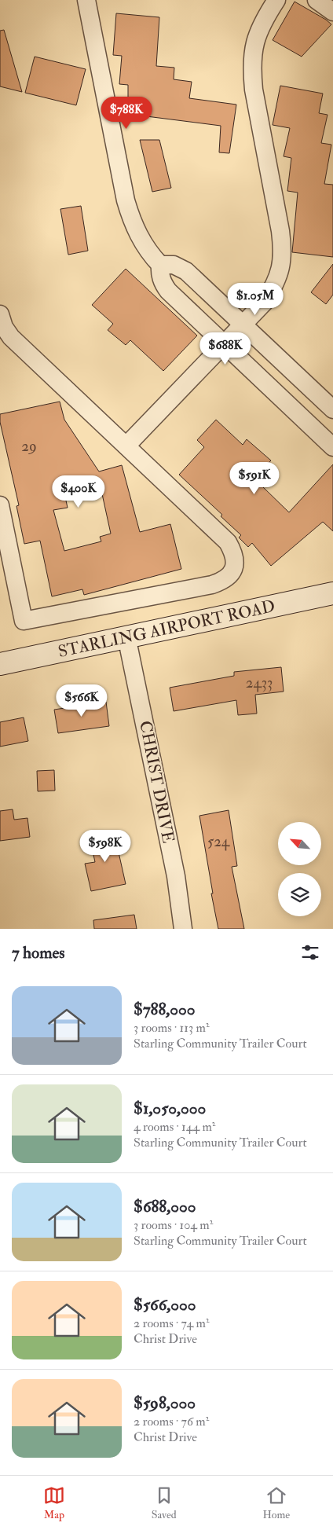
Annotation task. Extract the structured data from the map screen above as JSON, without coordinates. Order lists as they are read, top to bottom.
{
  "streets": {
    "street": ["STARLING AIRPORT ROAD", "CHRIST DRIVE"]
  },
  "crossings": [
    ["STARLING AIRPORT ROAD", "CHRIST DRIVE"]
  ],
  "house_numbers": ["29", "2433", "524"],
  "north": "top left",
  "page": {
    "price": [
      "$788K",
      "$1.05M",
      "$688K",
      "$591K",
      "$400K",
      "$566K",
      "$598K"
    ],
    "heading": "7 homes",
    "list": [
      {
        "name": "$788,000",
        "note": "3 rooms · 113 m² · Starling Community Trailer Court"
      },
      {
        "name": "$1,050,000",
        "note": "4 rooms · 144 m² · Starling Community Trailer Court"
      },
      {
        "name": "$688,000",
        "note": "3 rooms · 104 m² · Starling Community Trailer Court"
      },
      {
        "name": "$566,000",
        "note": "2 rooms · 74 m² · Christ Drive"
      },
      {
        "name": "$598,000",
        "note": "2 rooms · 76 m² · Christ Drive"
      }
    ],
    "tabs": ["Map", "Saved", "Home"]
  }
}
